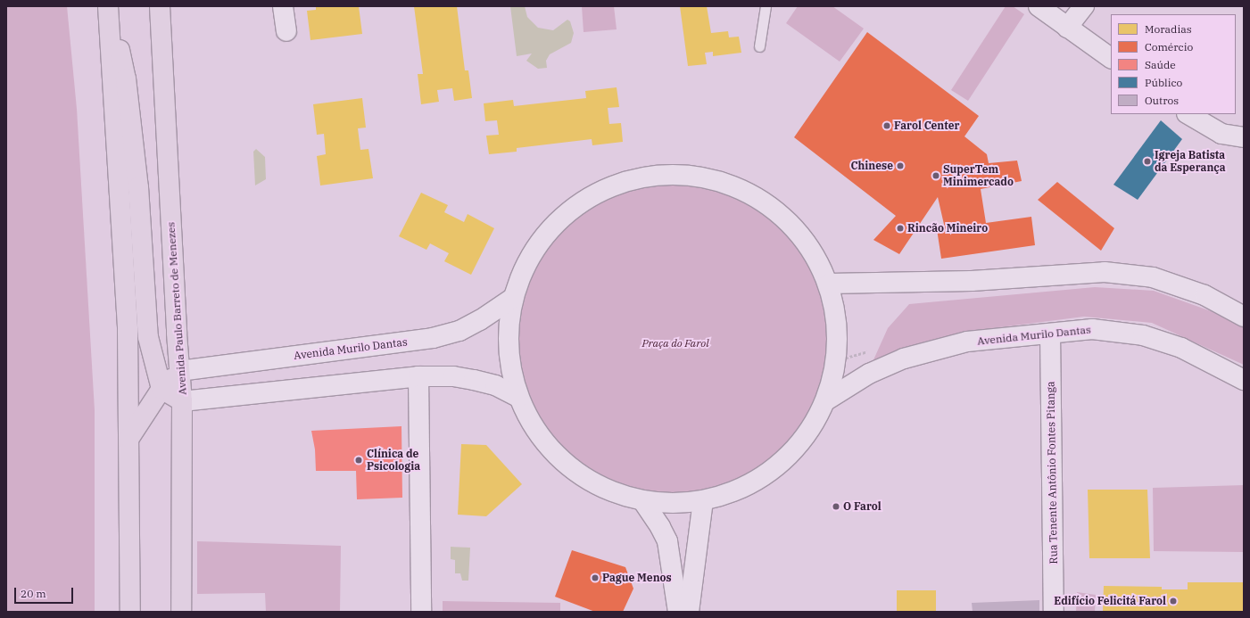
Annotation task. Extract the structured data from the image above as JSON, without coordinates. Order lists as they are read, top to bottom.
{
  "streets": {
    "main road": ["Avenida Paulo Barreto de Menezes", "Avenida Murilo Dantas", "Rua Tenente Antônio Fontes Pitanga"]
  },
  "crossings": [
    ["Avenida Paulo Barreto de Menezes", "Avenida Murilo Dantas"],
    ["Avenida Murilo Dantas", "Rua Tenente Antônio Fontes Pitanga"]
  ],
  "parks": ["Praça do Farol"],
  "places": [
    "Farol Center",
    "Igreja Batista da Esperança",
    "Chinese",
    "SuperTem Minimercado",
    "Rincão Mineiro",
    "Clínica de Psicologia",
    "O Farol",
    "Pague Menos",
    "Edifício Felicitá Farol"
  ],
  "legend": [
    "Moradias",
    "Comércio",
    "Saúde",
    "Público",
    "Outros"
  ],
  "scale_bar": "20 m"
}
